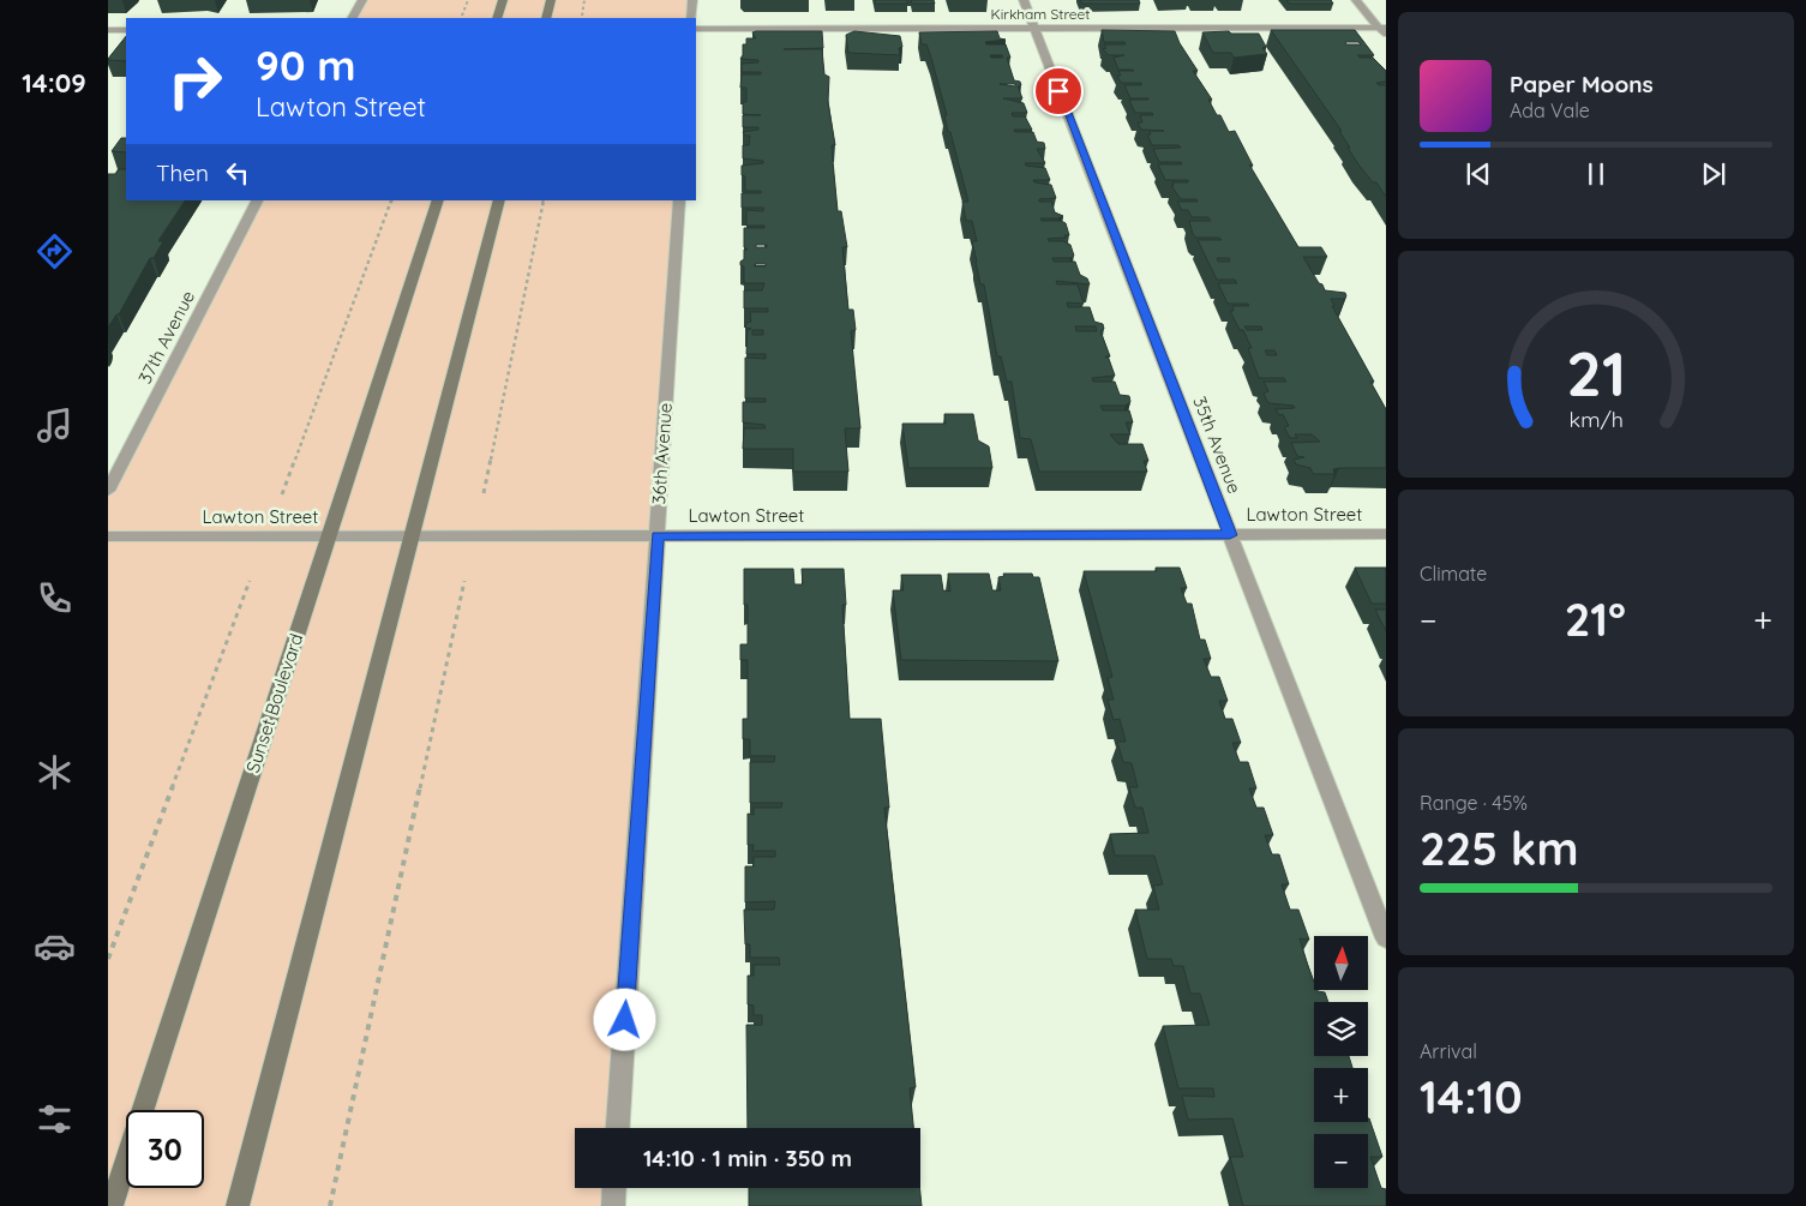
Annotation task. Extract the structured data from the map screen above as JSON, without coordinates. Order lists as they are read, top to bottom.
{
  "streets": {
    "main road": ["Sunset Boulevard"],
    "street": [
      "Kirkham Street",
      "37th Avenue",
      "35th Avenue",
      "36th Avenue",
      "Lawton Street"
    ]
  },
  "crossings": [
    ["Kirkham Street", "35th Avenue"],
    ["35th Avenue", "Lawton Street"],
    ["36th Avenue", "Lawton Street"],
    ["Lawton Street", "Sunset Boulevard"]
  ],
  "north": "top",
  "page": {
    "tabs": "14:09",
    "turn": ["90 m", "Lawton Street"],
    "song": ["Paper Moons", "Ada Vale"],
    "then": "Then",
    "tile": [
      "Climate",
      ["Range · 45%", "225 km"],
      ["Arrival", "14:10"]
    ],
    "heat": ["−", "21°", "+"],
    "map_buttons": ["+", "−"],
    "limit": "30",
    "trip": "14:10 · 1 min · 350 m",
    "gauge": ["21", "km/h"]
  }
}
